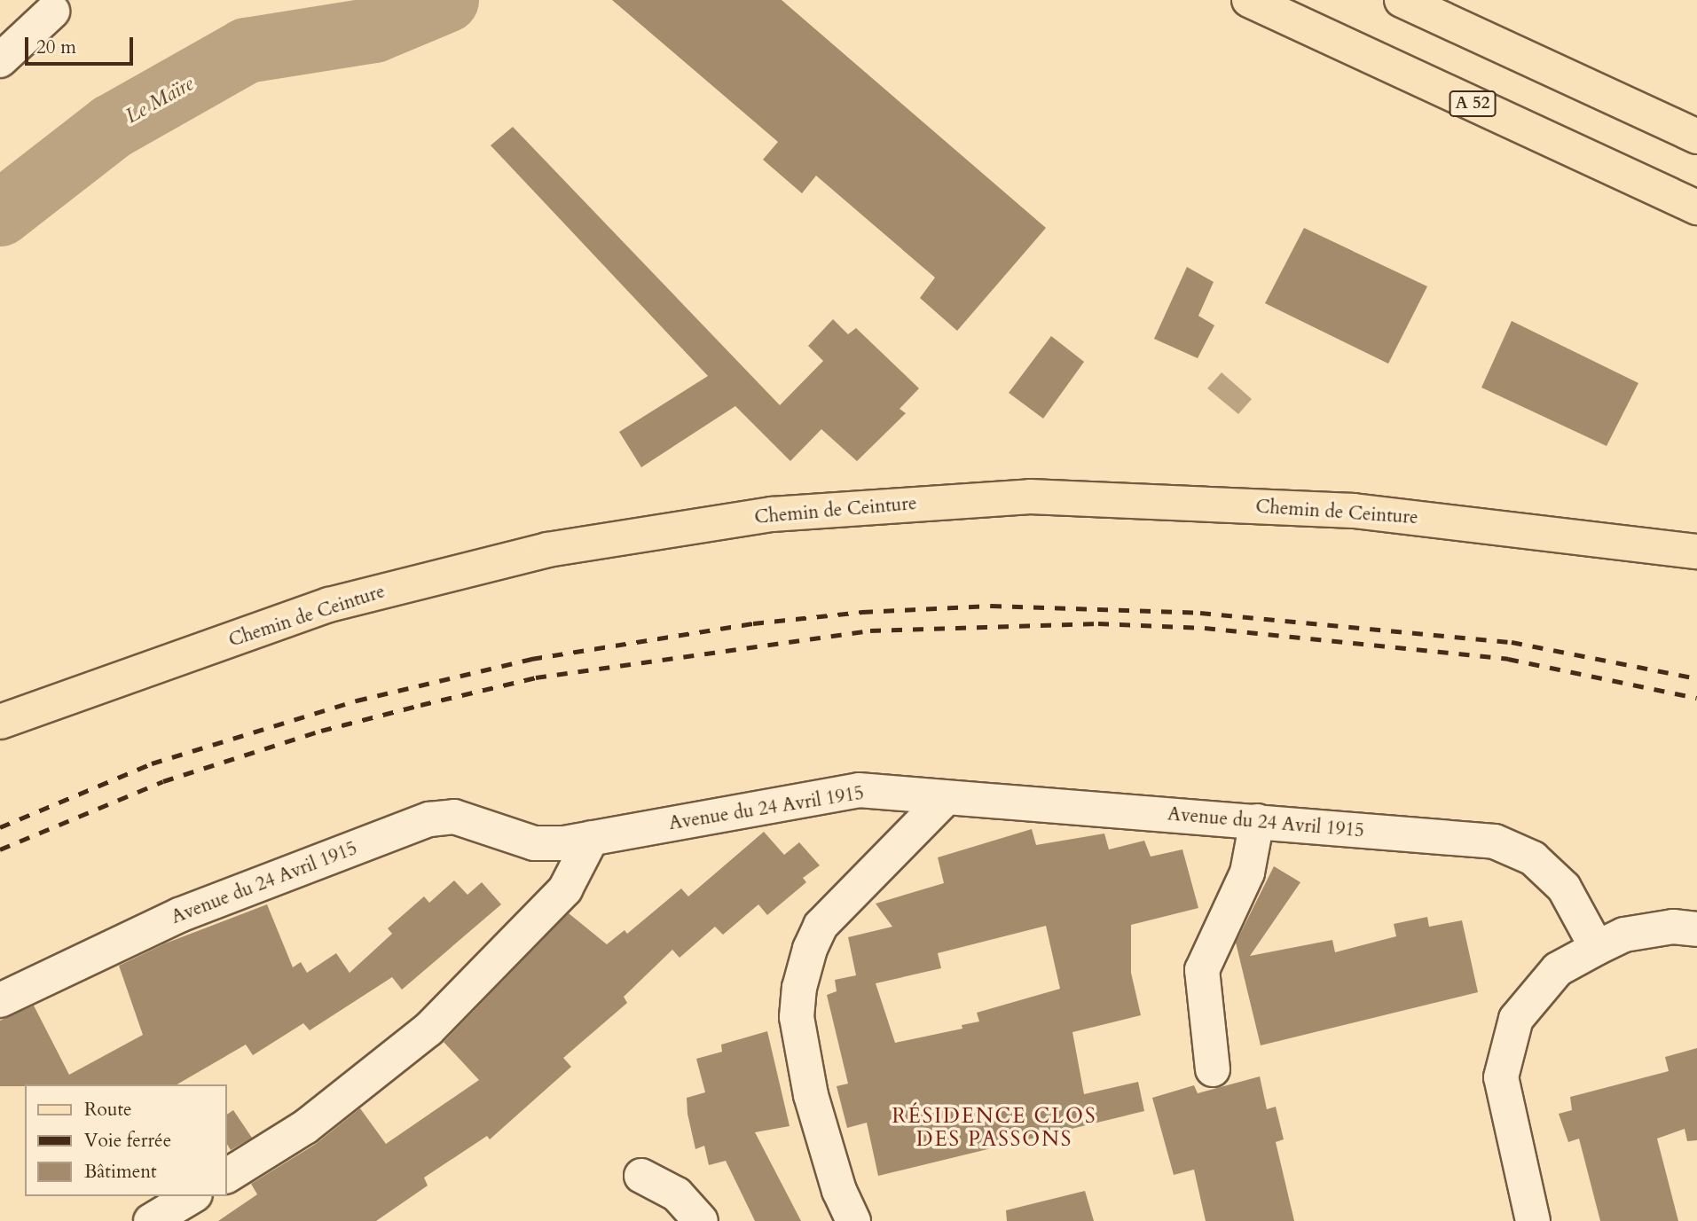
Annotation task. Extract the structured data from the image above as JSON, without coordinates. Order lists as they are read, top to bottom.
{
  "streets": {
    "main road": ["A 52", "Chemin de Ceinture"],
    "street": ["Avenue du 24 Avril 1915"]
  },
  "districts": ["RÉSIDENCE CLOS DES PASSONS"],
  "water": ["Le Maïre"],
  "legend": ["Route", "Voie ferrée", "Bâtiment"],
  "scale_bar": "20 m"
}
